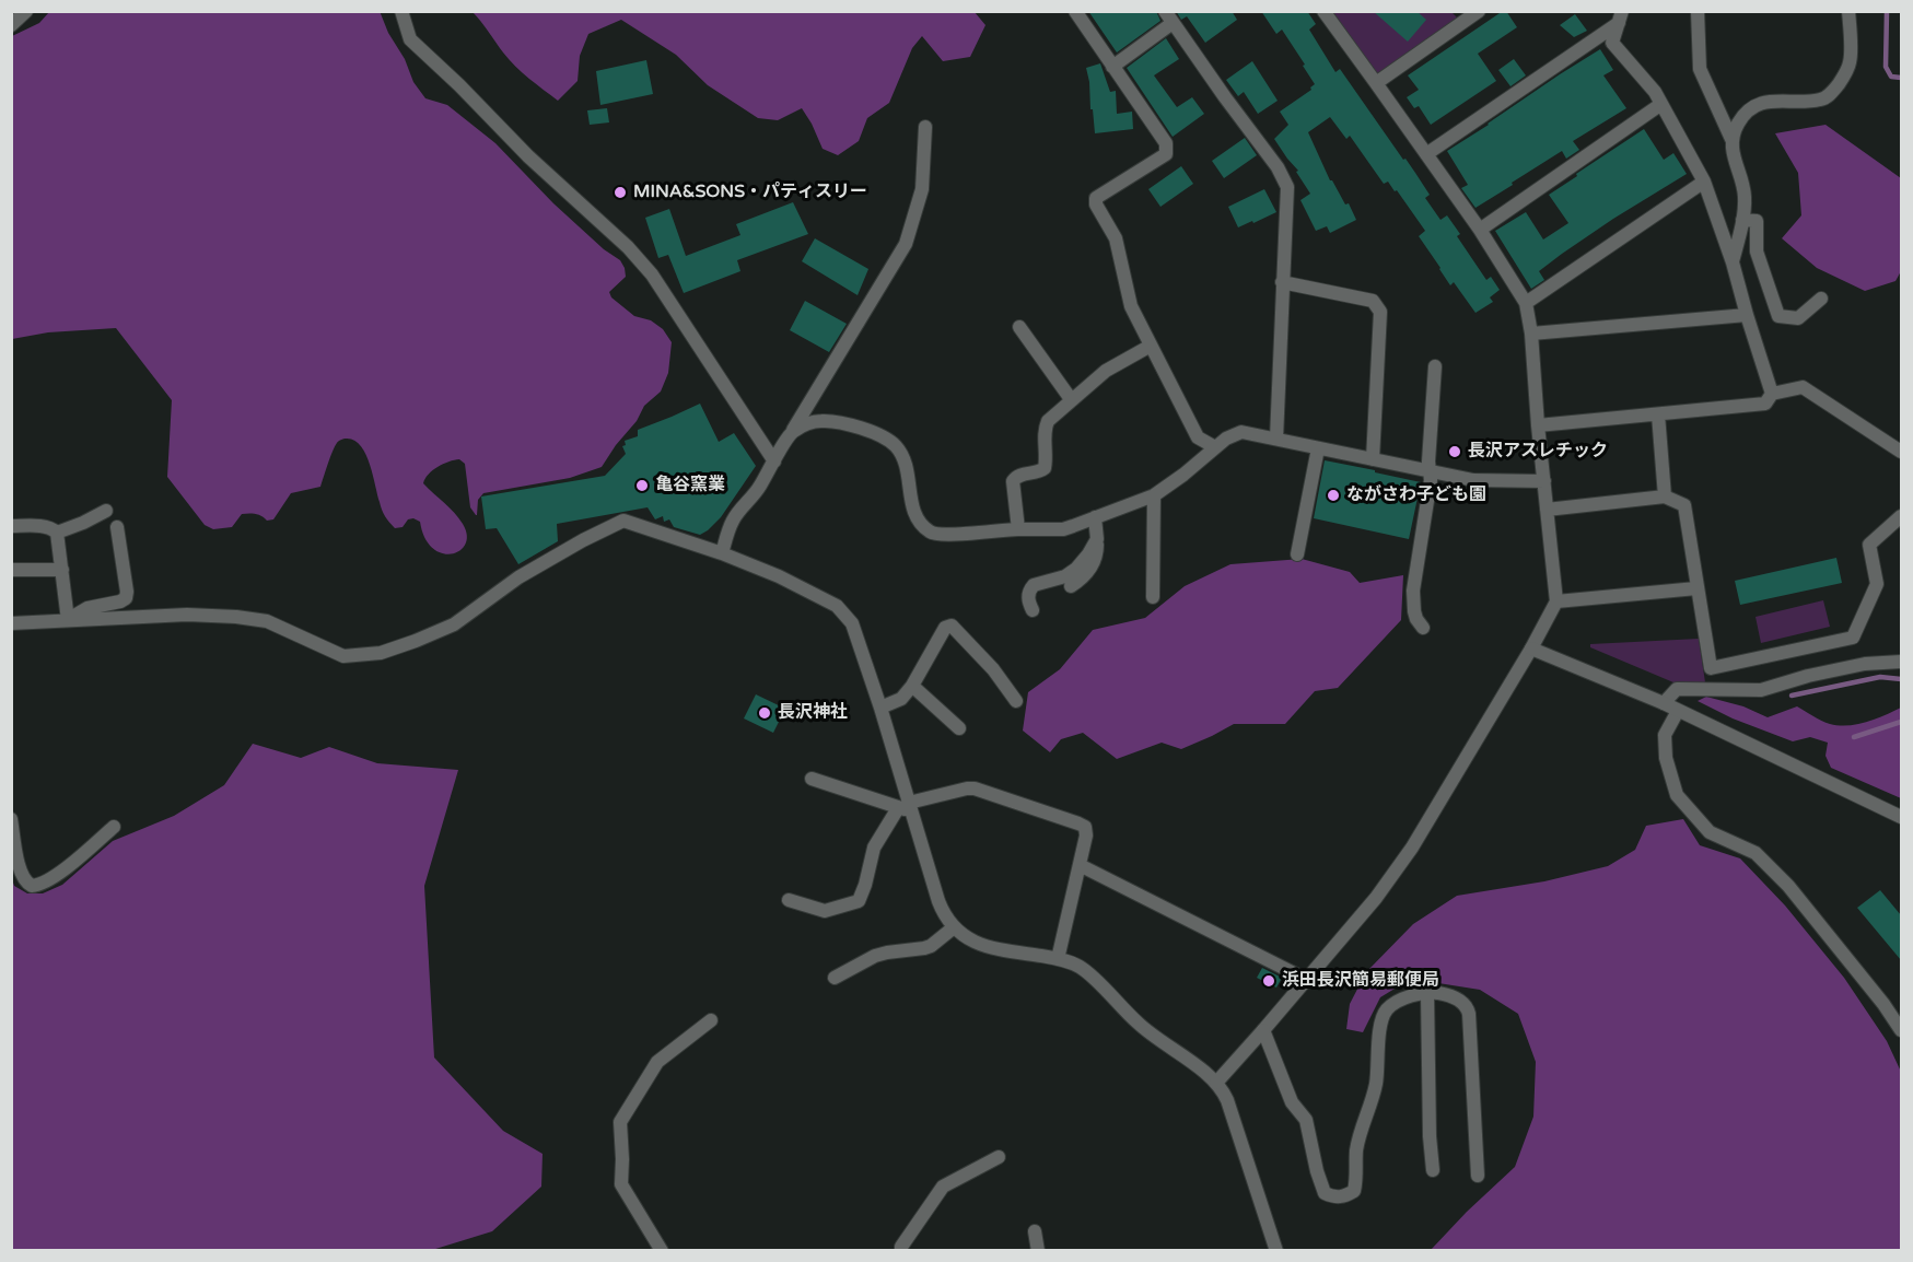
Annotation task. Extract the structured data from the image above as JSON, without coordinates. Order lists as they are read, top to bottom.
{
  "places": [
    "MINA&SONS・パティスリー",
    "長沢アスレチック",
    "亀谷窯業",
    "ながさわ子ども園",
    "長沢神社",
    "浜田長沢簡易郵便局"
  ]
}
